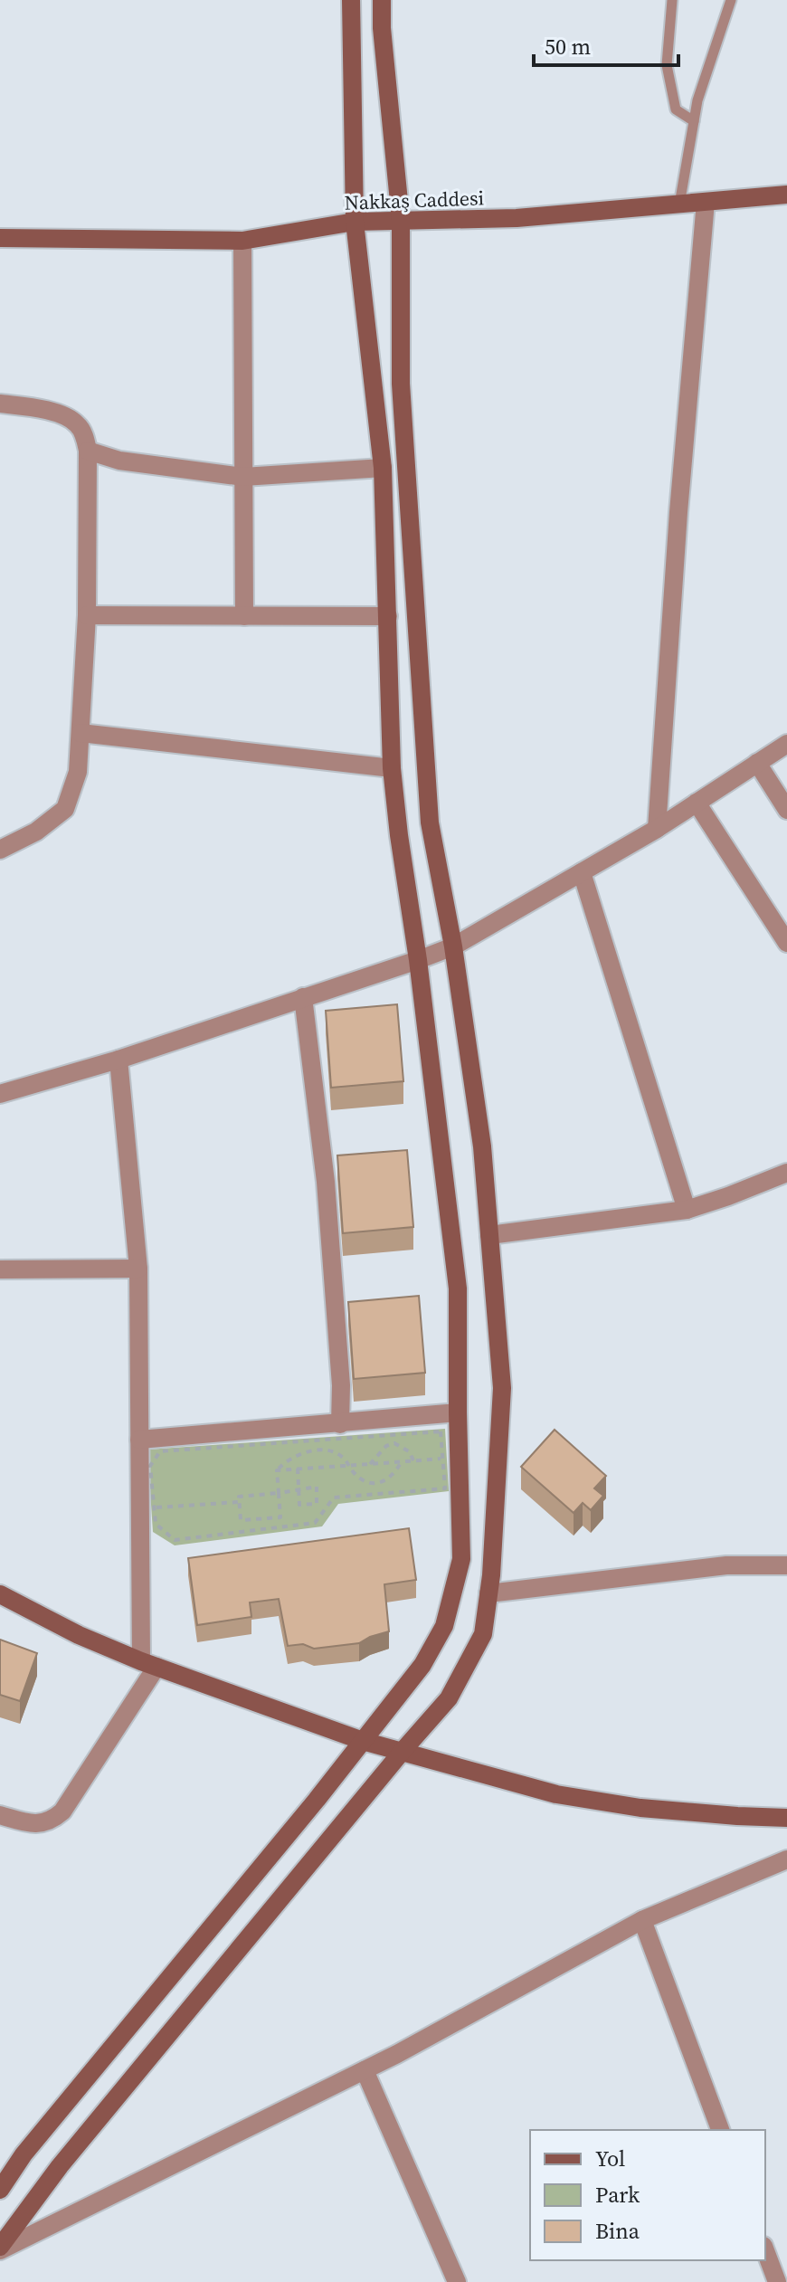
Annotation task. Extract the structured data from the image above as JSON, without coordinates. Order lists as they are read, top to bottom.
{
  "streets": {
    "main road": ["Nakkaş Caddesi"]
  },
  "legend": ["Yol", "Park", "Bina"],
  "scale_bar": "50 m"
}
